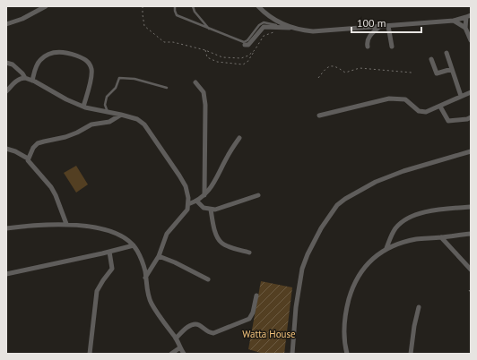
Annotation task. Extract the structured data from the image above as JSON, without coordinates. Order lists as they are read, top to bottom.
{
  "parks": ["Watta House"],
  "scale_bar": "100 m"
}
